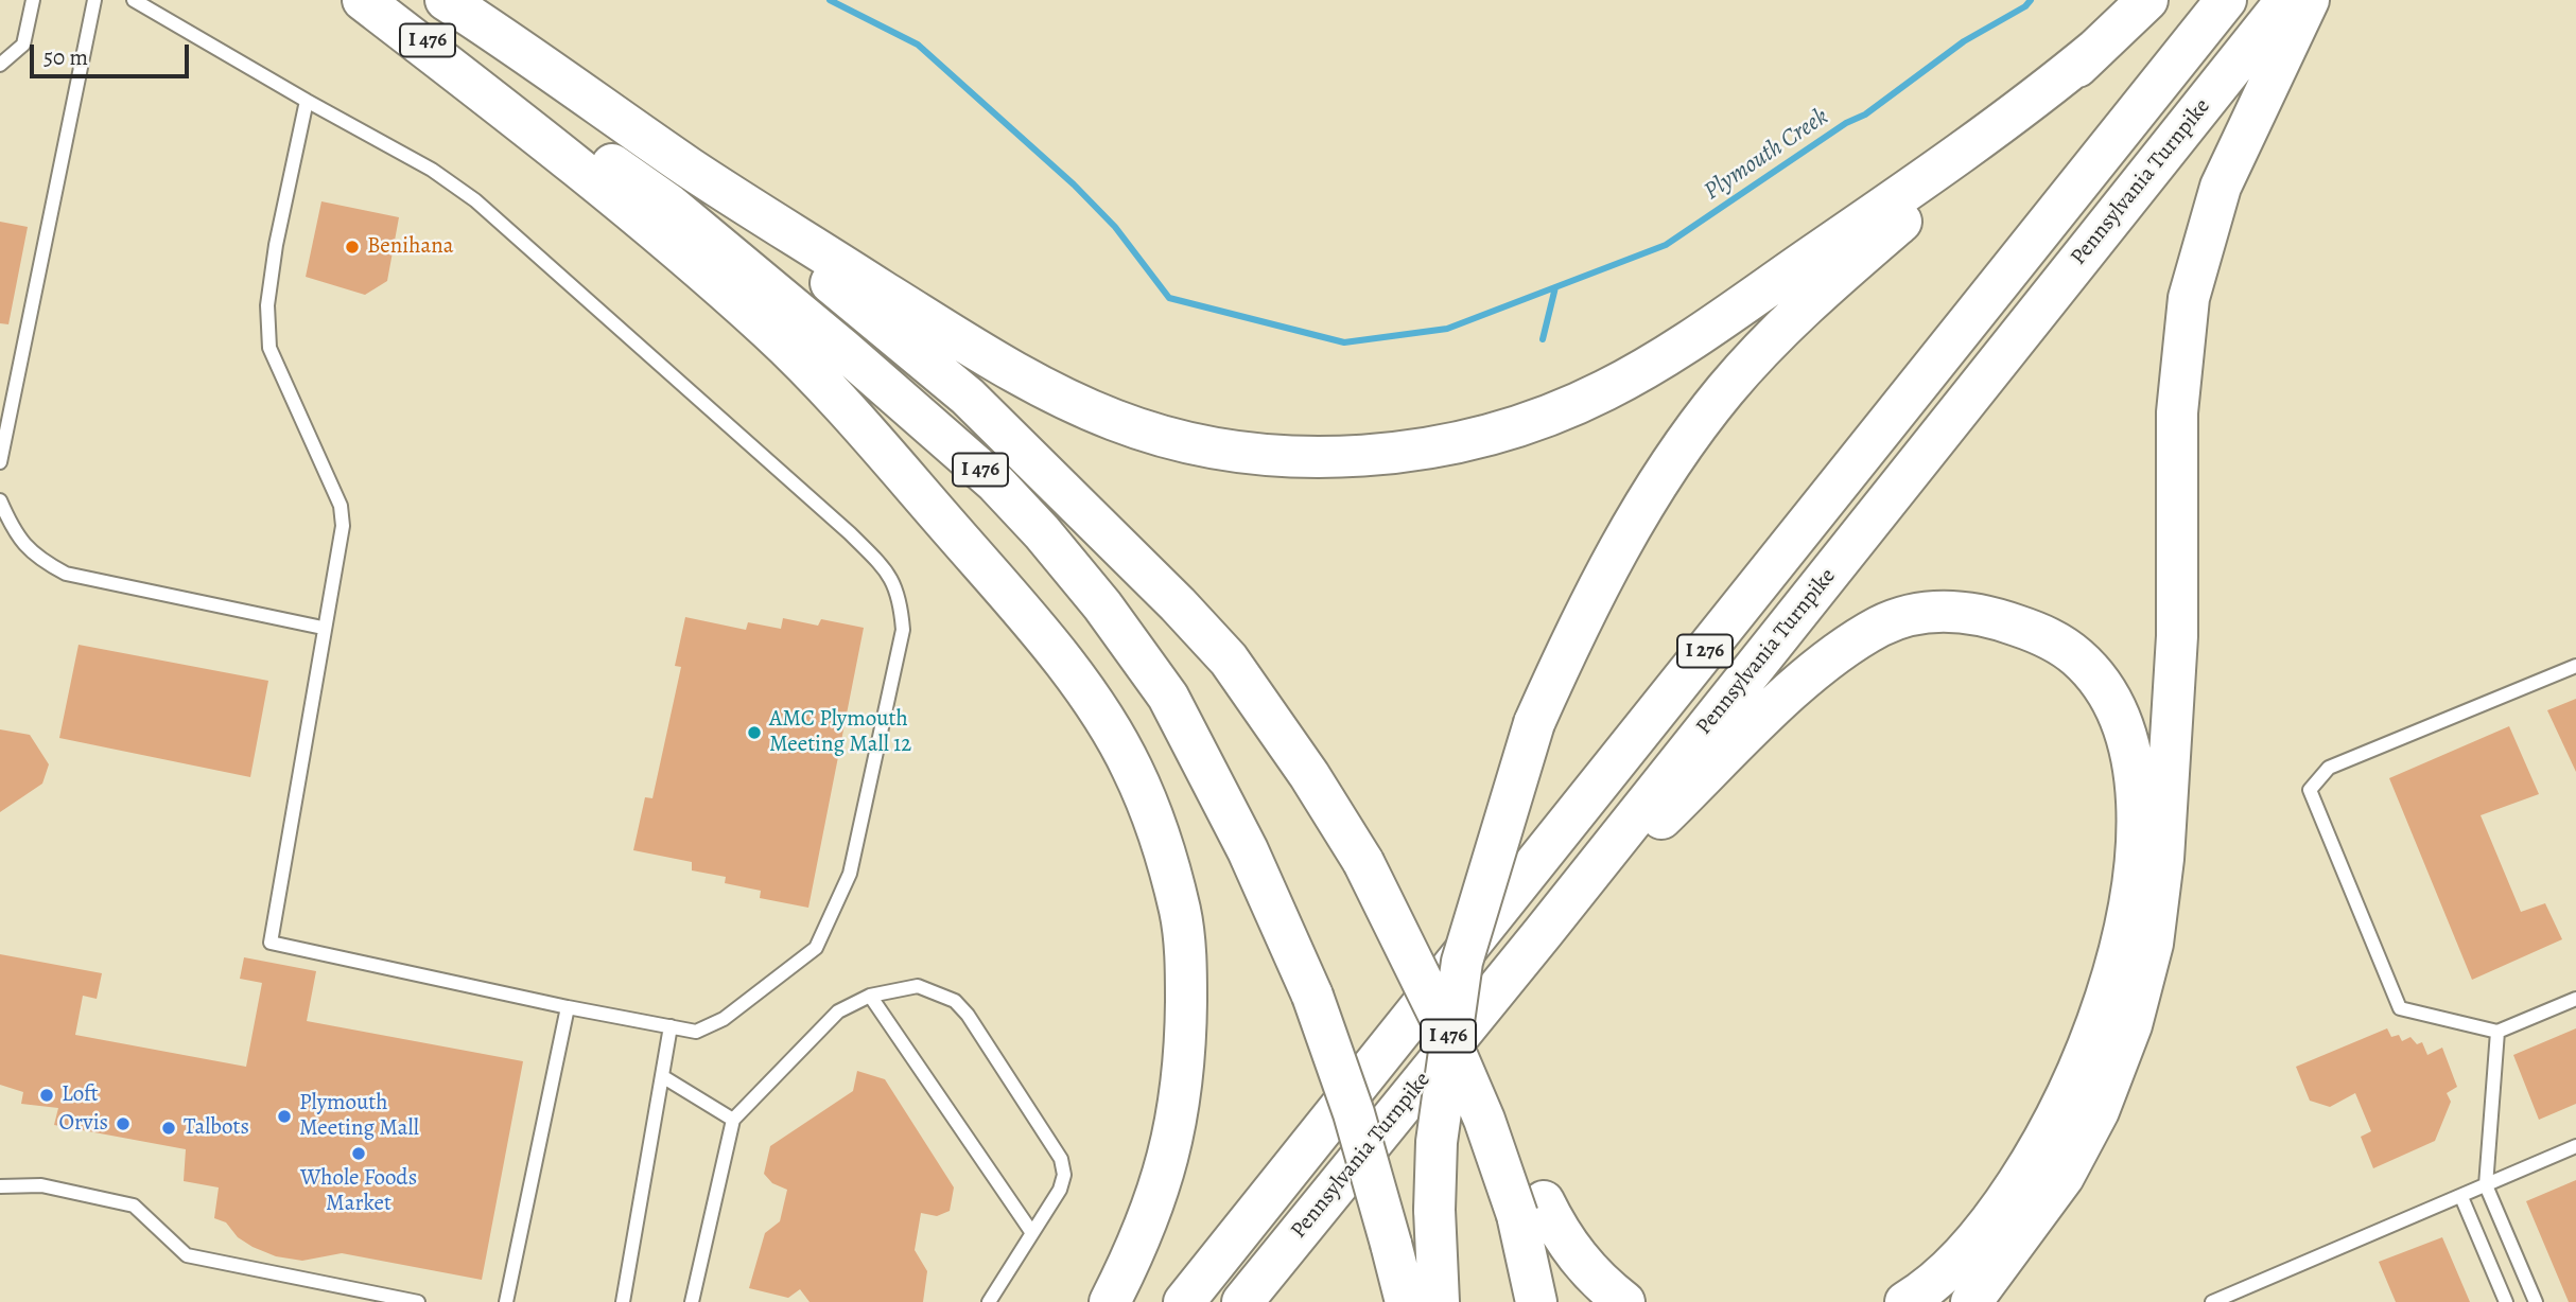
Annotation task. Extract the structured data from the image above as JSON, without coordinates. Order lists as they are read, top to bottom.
{
  "streets": {
    "highway": ["I 476", "Pennsylvania Turnpike", "I 276"]
  },
  "water": ["Plymouth Creek"],
  "places": [
    "Benihana",
    "AMC Plymouth Meeting Mall 12",
    "Loft",
    "Plymouth Meeting Mall",
    "Orvis",
    "Talbots",
    "Whole Foods Market"
  ],
  "scale_bar": "50 m"
}
